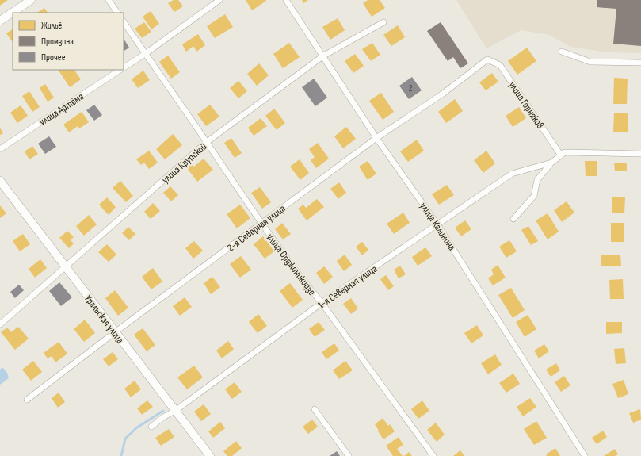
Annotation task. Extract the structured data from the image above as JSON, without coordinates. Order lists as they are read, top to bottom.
{
  "streets": {
    "main road": ["Уральская улица"],
    "street": [
      "улица Горняков",
      "улица Артёма",
      "улица Крупской",
      "улица Калинина",
      "2-я Северная улица",
      "улица Орджоникидзе",
      "1-я Северная улица"
    ]
  },
  "crossings": [
    ["улица Горняков", "2-я Северная улица"],
    ["улица Горняков", "1-я Северная улица"],
    ["улица Артёма", "улица Орджоникидзе"],
    ["улица Крупской", "улица Калинина"],
    ["улица Крупской", "улица Орджоникидзе"],
    ["улица Крупской", "Уральская улица"],
    ["улица Калинина", "2-я Северная улица"],
    ["улица Калинина", "1-я Северная улица"],
    ["2-я Северная улица", "улица Орджоникидзе"],
    ["2-я Северная улица", "Уральская улица"],
    ["улица Орджоникидзе", "1-я Северная улица"],
    ["1-я Северная улица", "Уральская улица"]
  ],
  "house_numbers": ["2"],
  "legend": ["Жильё", "Промзона", "Прочее"]
}
